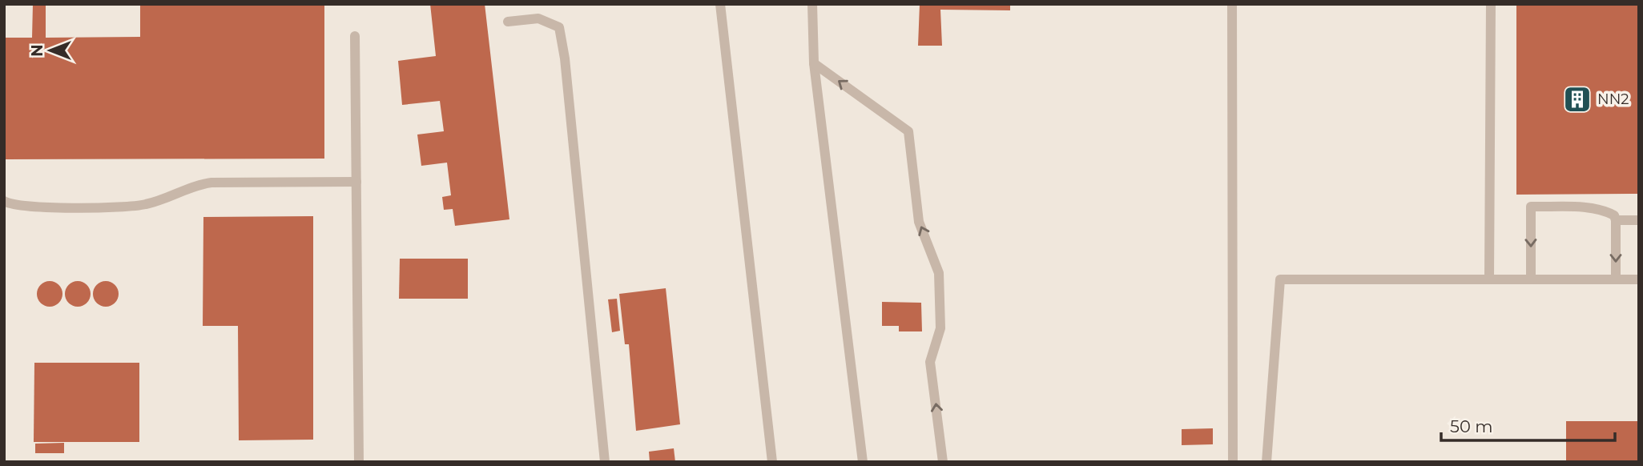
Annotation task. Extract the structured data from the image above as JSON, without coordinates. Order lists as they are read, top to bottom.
{
  "places": {
    "building": ["NN2"]
  },
  "scale_bar": "50 m",
  "north": "left"
}
